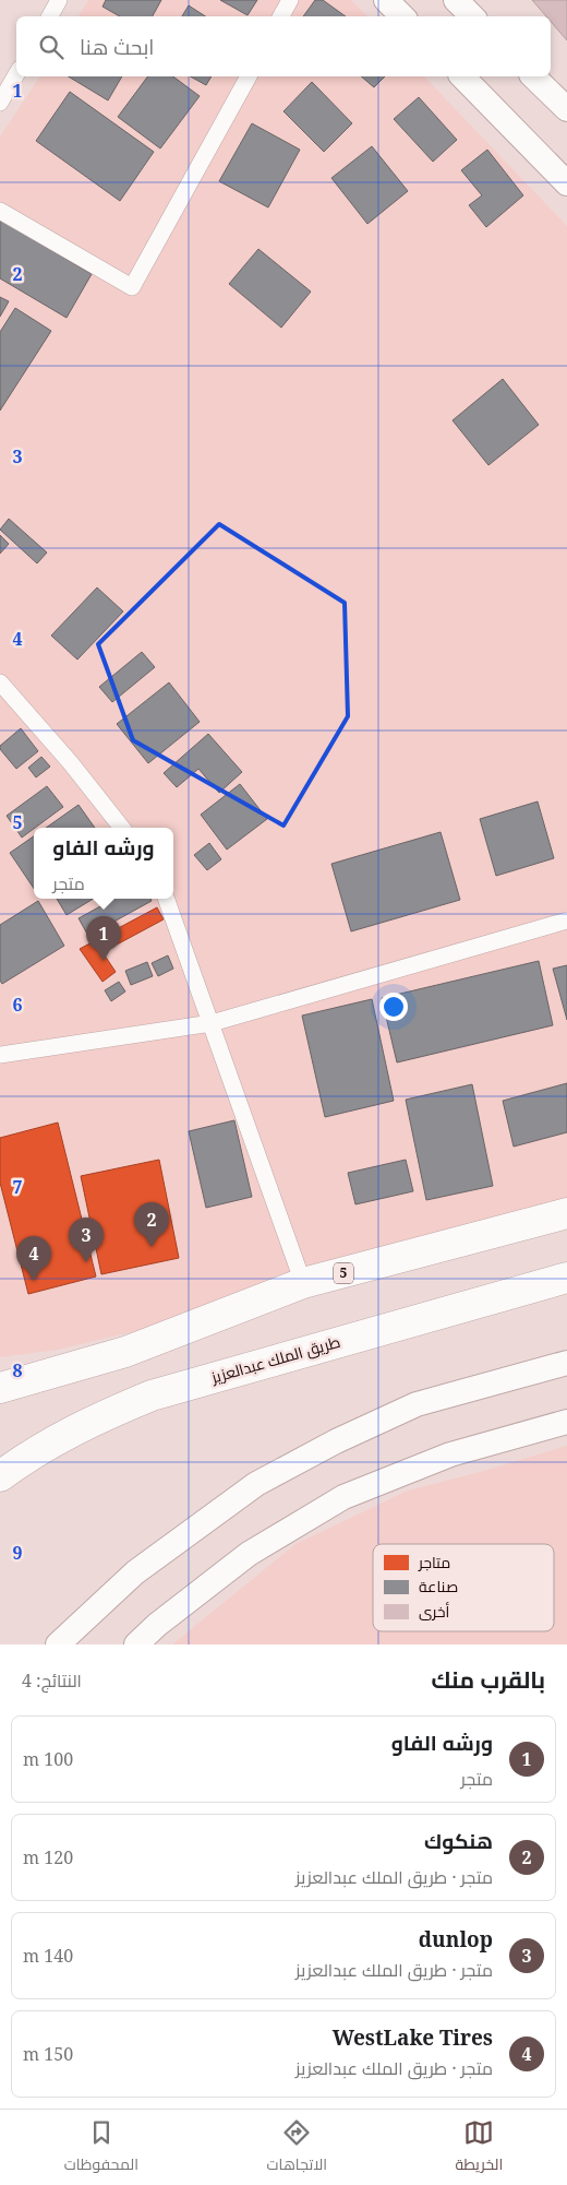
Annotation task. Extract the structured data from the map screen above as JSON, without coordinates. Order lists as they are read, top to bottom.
{
  "streets": {
    "highway": ["5", "طريق الملك عبدالعزيز"]
  },
  "legend": ["متاجر", "صناعة", "أخرى"],
  "page": {
    "search": "ابحث هنا",
    "popup": ["ورشه الفاو", "متجر"],
    "pins": [
      "1",
      "2",
      "3",
      "4"
    ],
    "heading": ["بالقرب منك", "النتائج: 4"],
    "list": [
      {
        "mark": "1",
        "name": "ورشه الفاو",
        "note": "متجر",
        "value": "100 m"
      },
      {
        "mark": "2",
        "name": "هنكوك",
        "note": "متجر · طريق الملك عبدالعزيز",
        "value": "120 m"
      },
      {
        "mark": "3",
        "name": "dunlop",
        "note": "متجر · طريق الملك عبدالعزيز",
        "value": "140 m"
      },
      {
        "mark": "4",
        "name": "WestLake Tires",
        "note": "متجر · طريق الملك عبدالعزيز",
        "value": "150 m"
      }
    ],
    "nav": ["الخريطة", "الاتجاهات", "المحفوظات"]
  },
  "grid": {
    "rows": [
      "1",
      "2",
      "3",
      "4",
      "5",
      "6",
      "7",
      "8",
      "9"
    ]
  }
}
